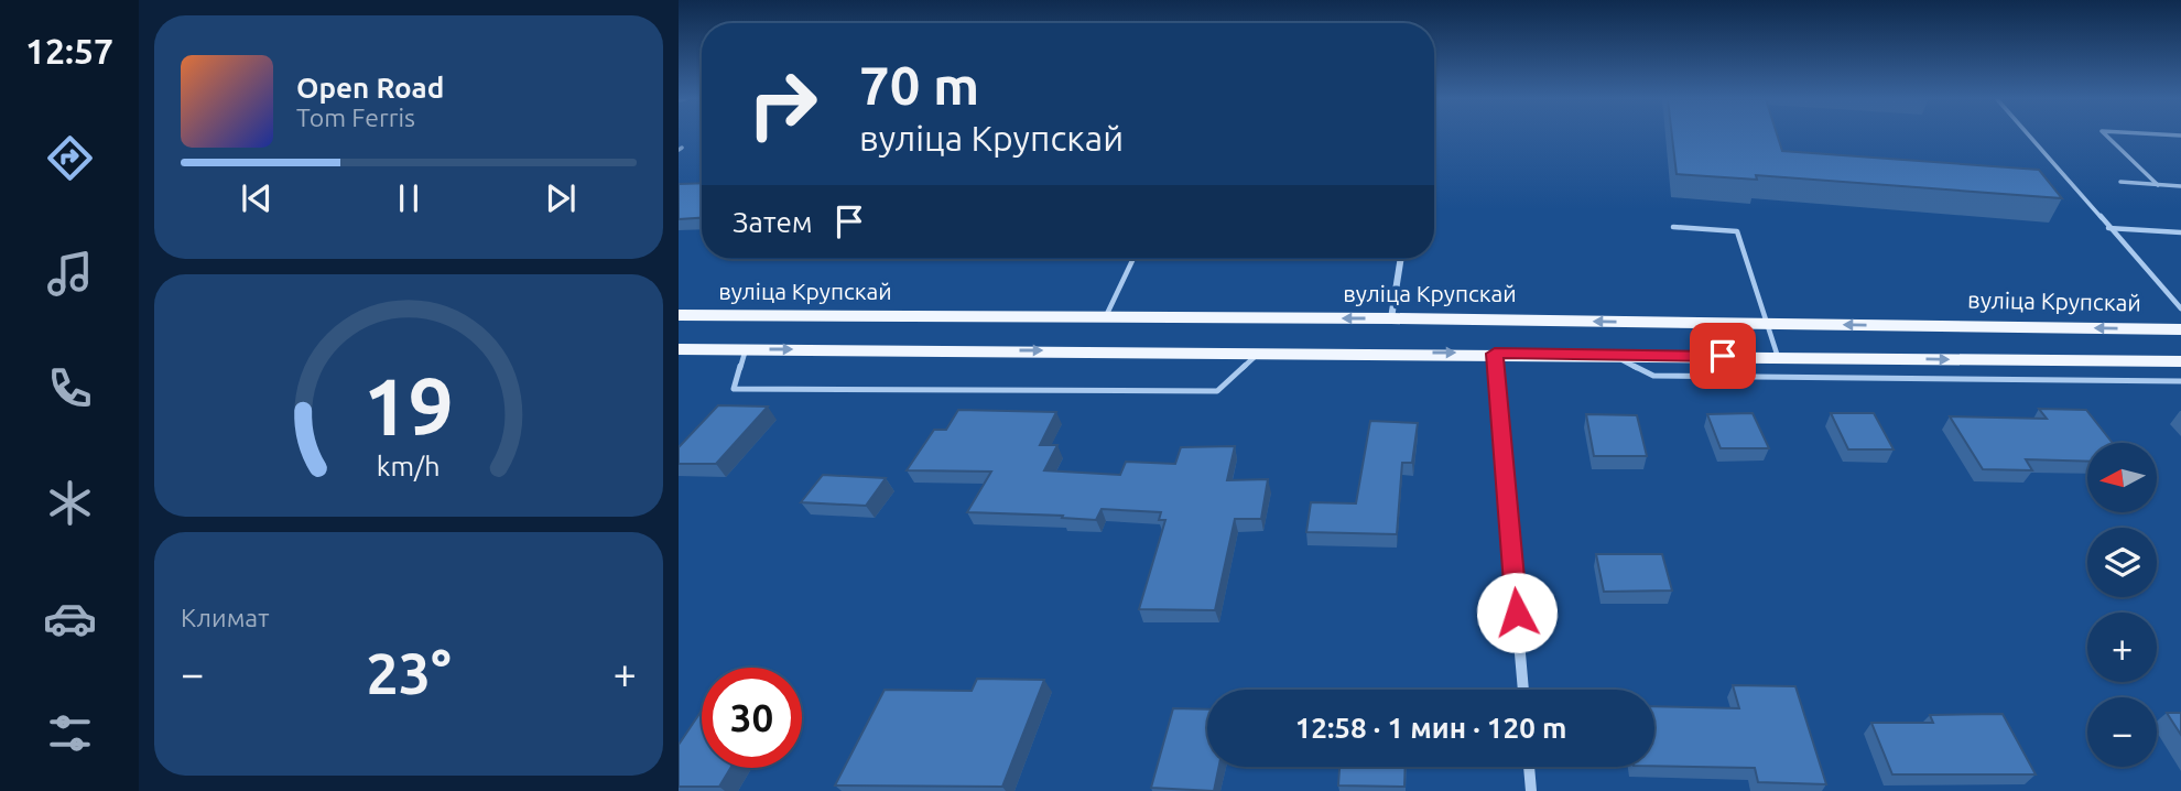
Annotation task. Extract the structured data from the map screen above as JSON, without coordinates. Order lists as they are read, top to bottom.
{
  "streets": {
    "main road": ["вуліца Крупскай"]
  },
  "north": "left",
  "page": {
    "tabs": "12:57",
    "turn": ["70 m", "вуліца Крупскай"],
    "song": ["Open Road", "Tom Ferris"],
    "then": "Затем",
    "map_buttons": ["+", "−"],
    "tile": "Климат",
    "heat": ["−", "23°", "+"],
    "limit": "30",
    "trip": "12:58 · 1 мин · 120 m",
    "gauge": ["19", "km/h"]
  }
}
